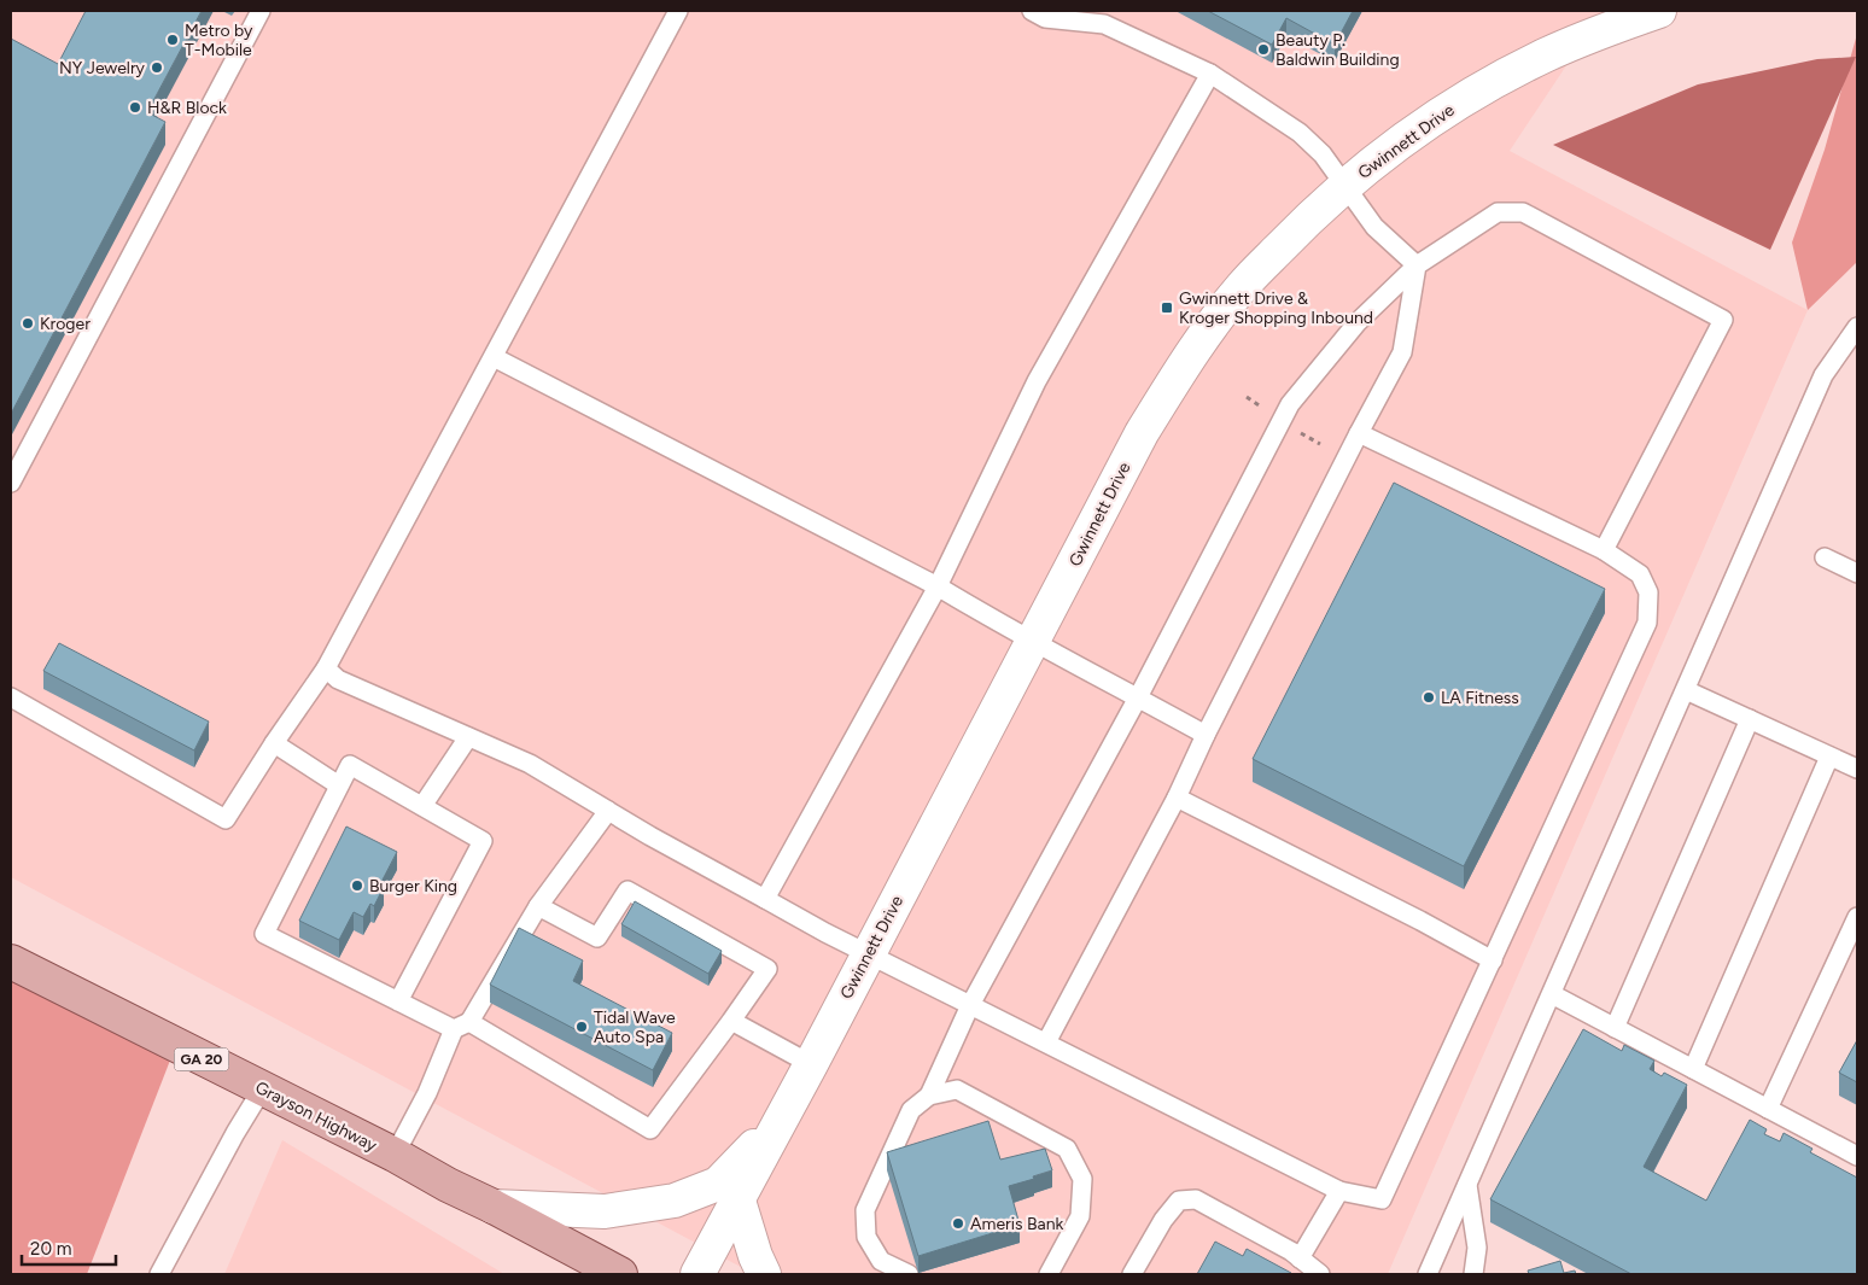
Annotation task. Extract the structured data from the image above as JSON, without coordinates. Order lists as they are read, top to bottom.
{
  "streets": {
    "main road": ["GA 20", "Grayson Highway"],
    "street": ["Gwinnett Drive"]
  },
  "places": {
    "other": [
      "Metro by T-Mobile",
      "Beauty P. Baldwin Building",
      "NY Jewelry",
      "H&R Block",
      "Kroger",
      "LA Fitness",
      "Burger King",
      "Tidal Wave Auto Spa",
      "Ameris Bank"
    ],
    "transit": ["Gwinnett Drive & Kroger Shopping Inbound"]
  },
  "scale_bar": "20 m"
}
